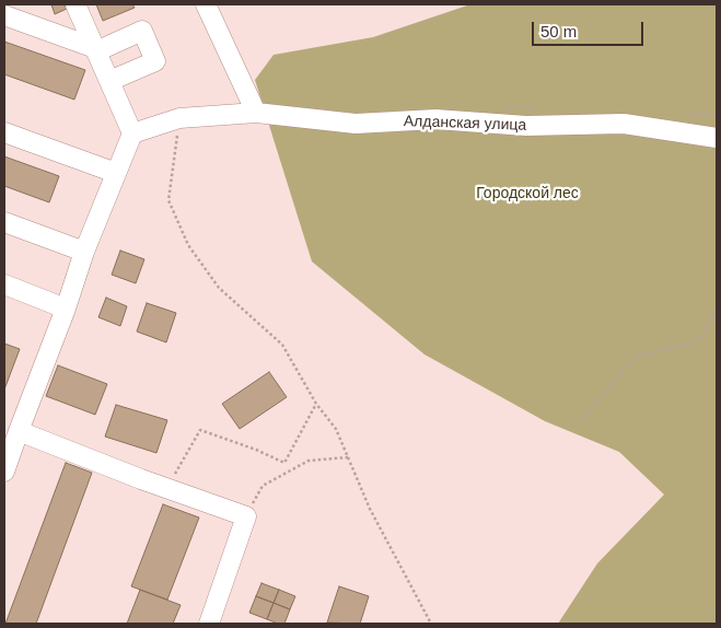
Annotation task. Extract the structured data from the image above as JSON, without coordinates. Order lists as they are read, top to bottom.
{
  "streets": {
    "street": ["Алданская улица"]
  },
  "parks": ["Городской лес"],
  "scale_bar": "50 m"
}
